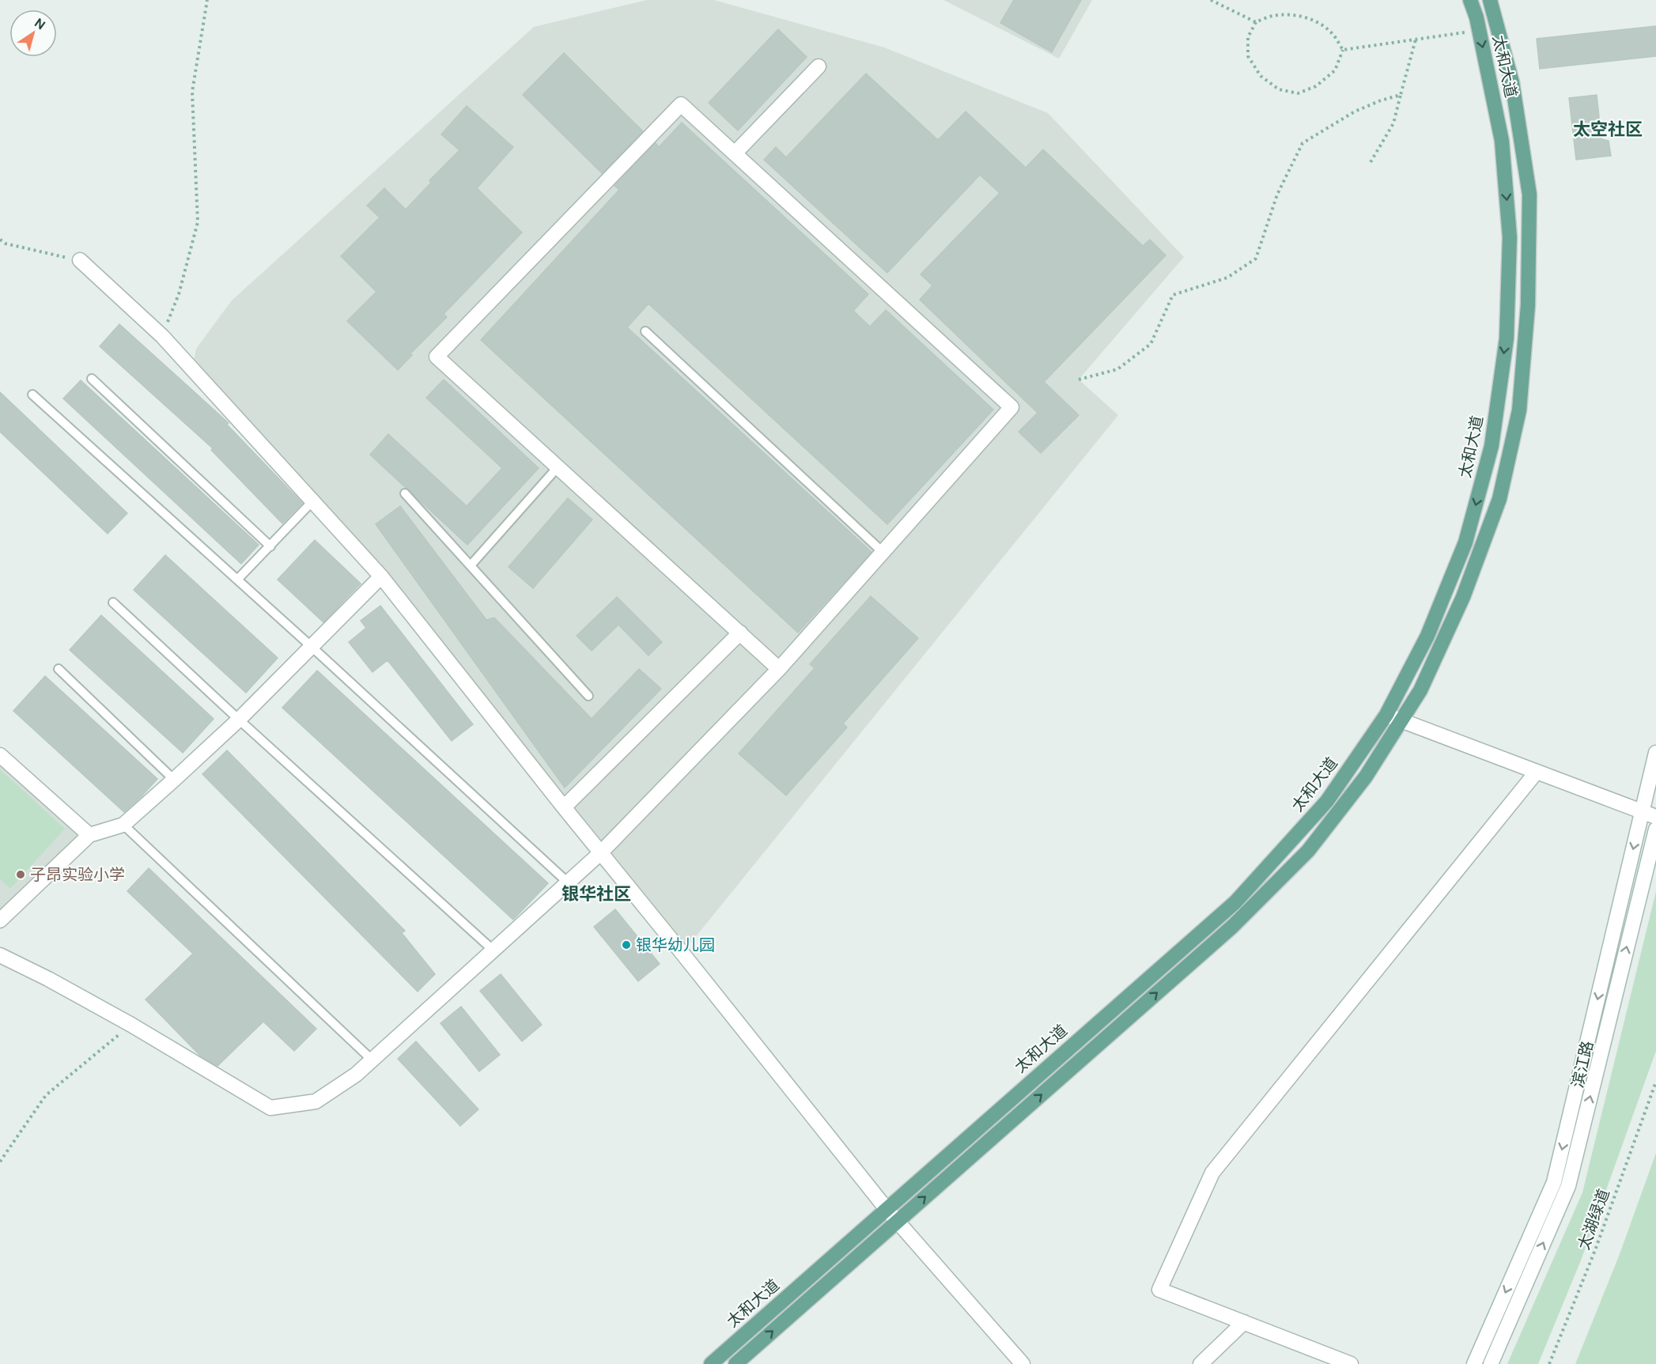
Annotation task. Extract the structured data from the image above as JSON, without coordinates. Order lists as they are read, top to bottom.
{
  "streets": {
    "main road": ["太和大道"],
    "street": ["滨江路"],
    "path": ["太湖绿道"]
  },
  "districts": ["太空社区", "银华社区"],
  "places": ["子昂实验小学", "银华幼儿园"],
  "north": "top right"
}
